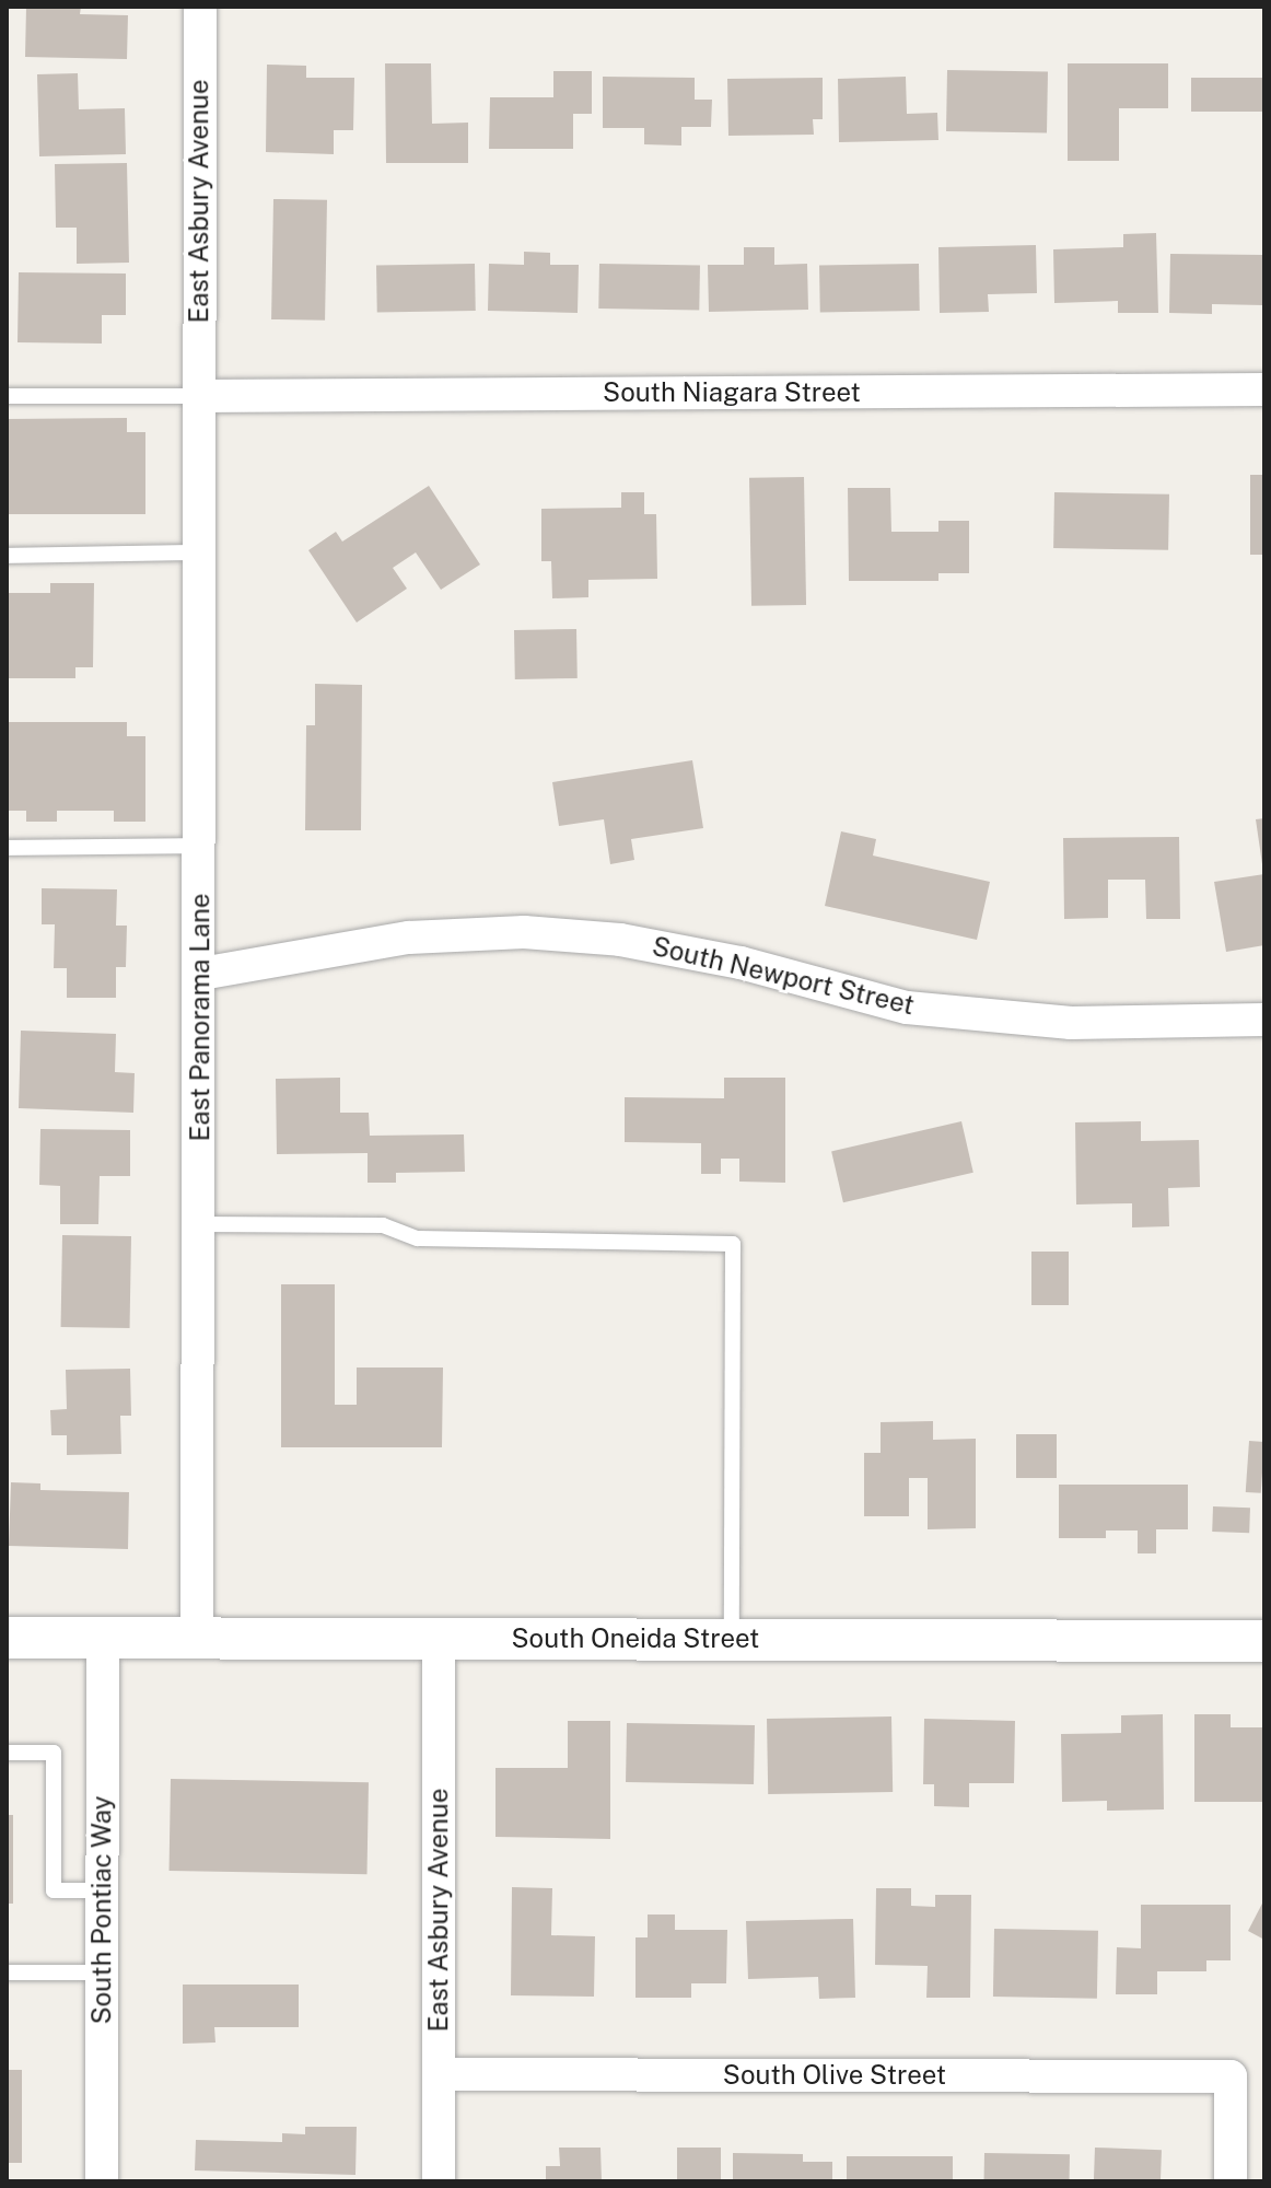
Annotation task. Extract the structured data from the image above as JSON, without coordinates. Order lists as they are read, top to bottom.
{
  "streets": {
    "street": [
      "East Asbury Avenue",
      "South Niagara Street",
      "South Newport Street",
      "East Panorama Lane",
      "South Oneida Street",
      "South Pontiac Way",
      "South Olive Street"
    ]
  },
  "crossings": [
    ["East Asbury Avenue", "South Niagara Street"],
    ["East Asbury Avenue", "East Panorama Lane"],
    ["East Asbury Avenue", "South Oneida Street"],
    ["East Asbury Avenue", "South Olive Street"],
    ["South Niagara Street", "East Panorama Lane"],
    ["South Newport Street", "East Panorama Lane"],
    ["East Panorama Lane", "South Oneida Street"],
    ["South Oneida Street", "South Pontiac Way"]
  ]
}
